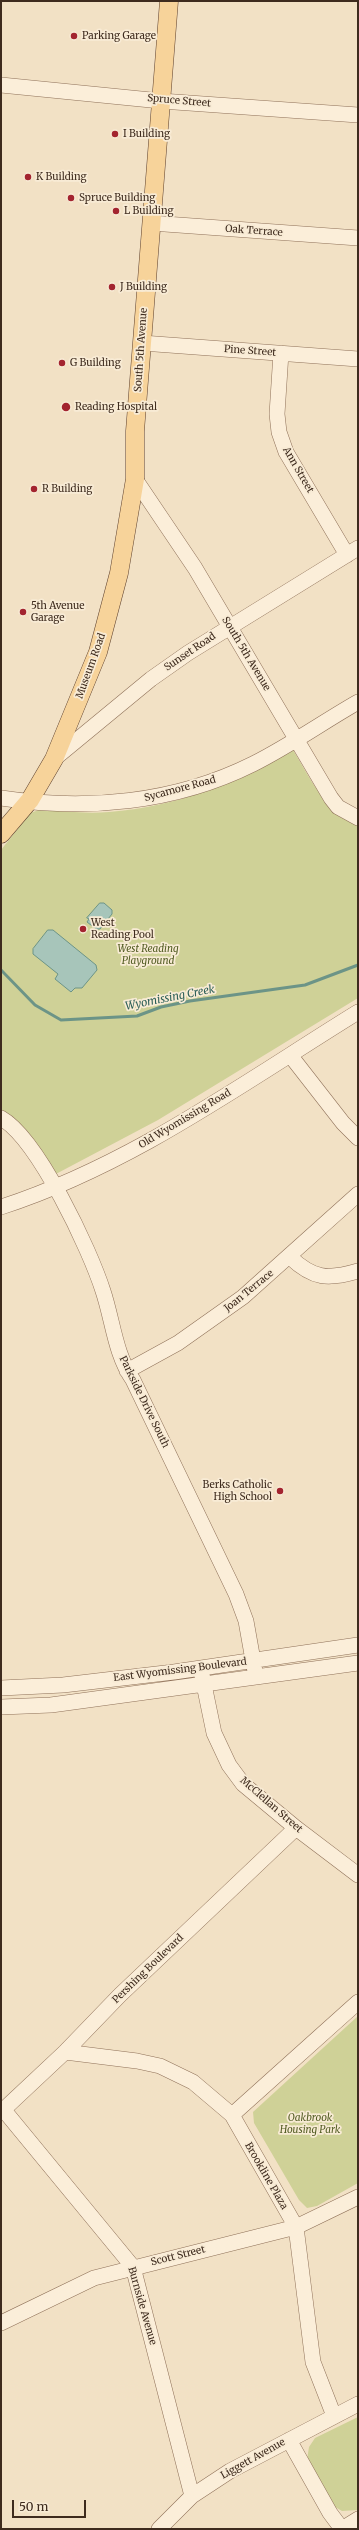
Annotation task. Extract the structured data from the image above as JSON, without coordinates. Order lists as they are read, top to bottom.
{
  "streets": {
    "main road": ["South 5th Avenue", "Museum Road"],
    "street": [
      "Spruce Street",
      "Oak Terrace",
      "Pine Street",
      "Ann Street",
      "Sunset Road",
      "Sycamore Road",
      "Old Wyomissing Road",
      "Joan Terrace",
      "Parkside Drive South",
      "East Wyomissing Boulevard",
      "McClellan Street",
      "Pershing Boulevard",
      "Brookline Plaza",
      "Scott Street",
      "Burnside Avenue",
      "Liggett Avenue"
    ]
  },
  "crossings": [
    ["Spruce Street", "South 5th Avenue"],
    ["Oak Terrace", "South 5th Avenue"],
    ["South 5th Avenue", "Pine Street"],
    ["South 5th Avenue", "Sunset Road"],
    ["South 5th Avenue", "Museum Road"],
    ["South 5th Avenue", "Sycamore Road"],
    ["Pine Street", "Ann Street"],
    ["Ann Street", "Sunset Road"],
    ["Sunset Road", "Museum Road"],
    ["Museum Road", "Sycamore Road"],
    ["Old Wyomissing Road", "Parkside Drive South"],
    ["Joan Terrace", "Parkside Drive South"],
    ["Parkside Drive South", "East Wyomissing Boulevard"],
    ["East Wyomissing Boulevard", "McClellan Street"],
    ["McClellan Street", "Pershing Boulevard"],
    ["Pershing Boulevard", "Brookline Plaza"],
    ["Pershing Boulevard", "Burnside Avenue"],
    ["Brookline Plaza", "Scott Street"],
    ["Brookline Plaza", "Liggett Avenue"],
    ["Scott Street", "Burnside Avenue"],
    ["Burnside Avenue", "Liggett Avenue"]
  ],
  "water": ["Wyomissing Creek"],
  "parks": ["West Reading Playground", "Oakbrook Housing Park"],
  "places": [
    "Parking Garage",
    "I Building",
    "K Building",
    "Spruce Building",
    "L Building",
    "J Building",
    "G Building",
    "Reading Hospital",
    "R Building",
    "5th Avenue Garage",
    "West Reading Pool",
    "Berks Catholic High School"
  ],
  "scale_bar": "50 m"
}
